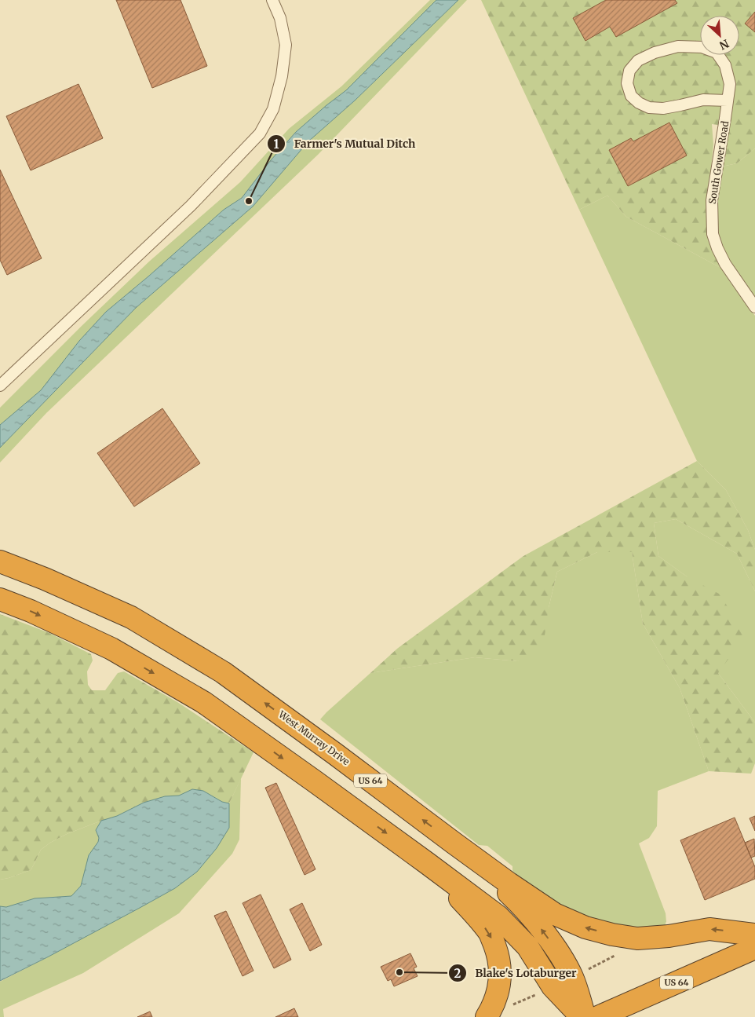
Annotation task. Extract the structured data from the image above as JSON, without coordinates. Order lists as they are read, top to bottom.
{
  "streets": {
    "highway": ["West Murray Drive", "US 64"],
    "lane": ["South Gower Road"]
  },
  "places": ["Farmer's Mutual Ditch", "Blake's Lotaburger"],
  "north": "bottom right"
}
